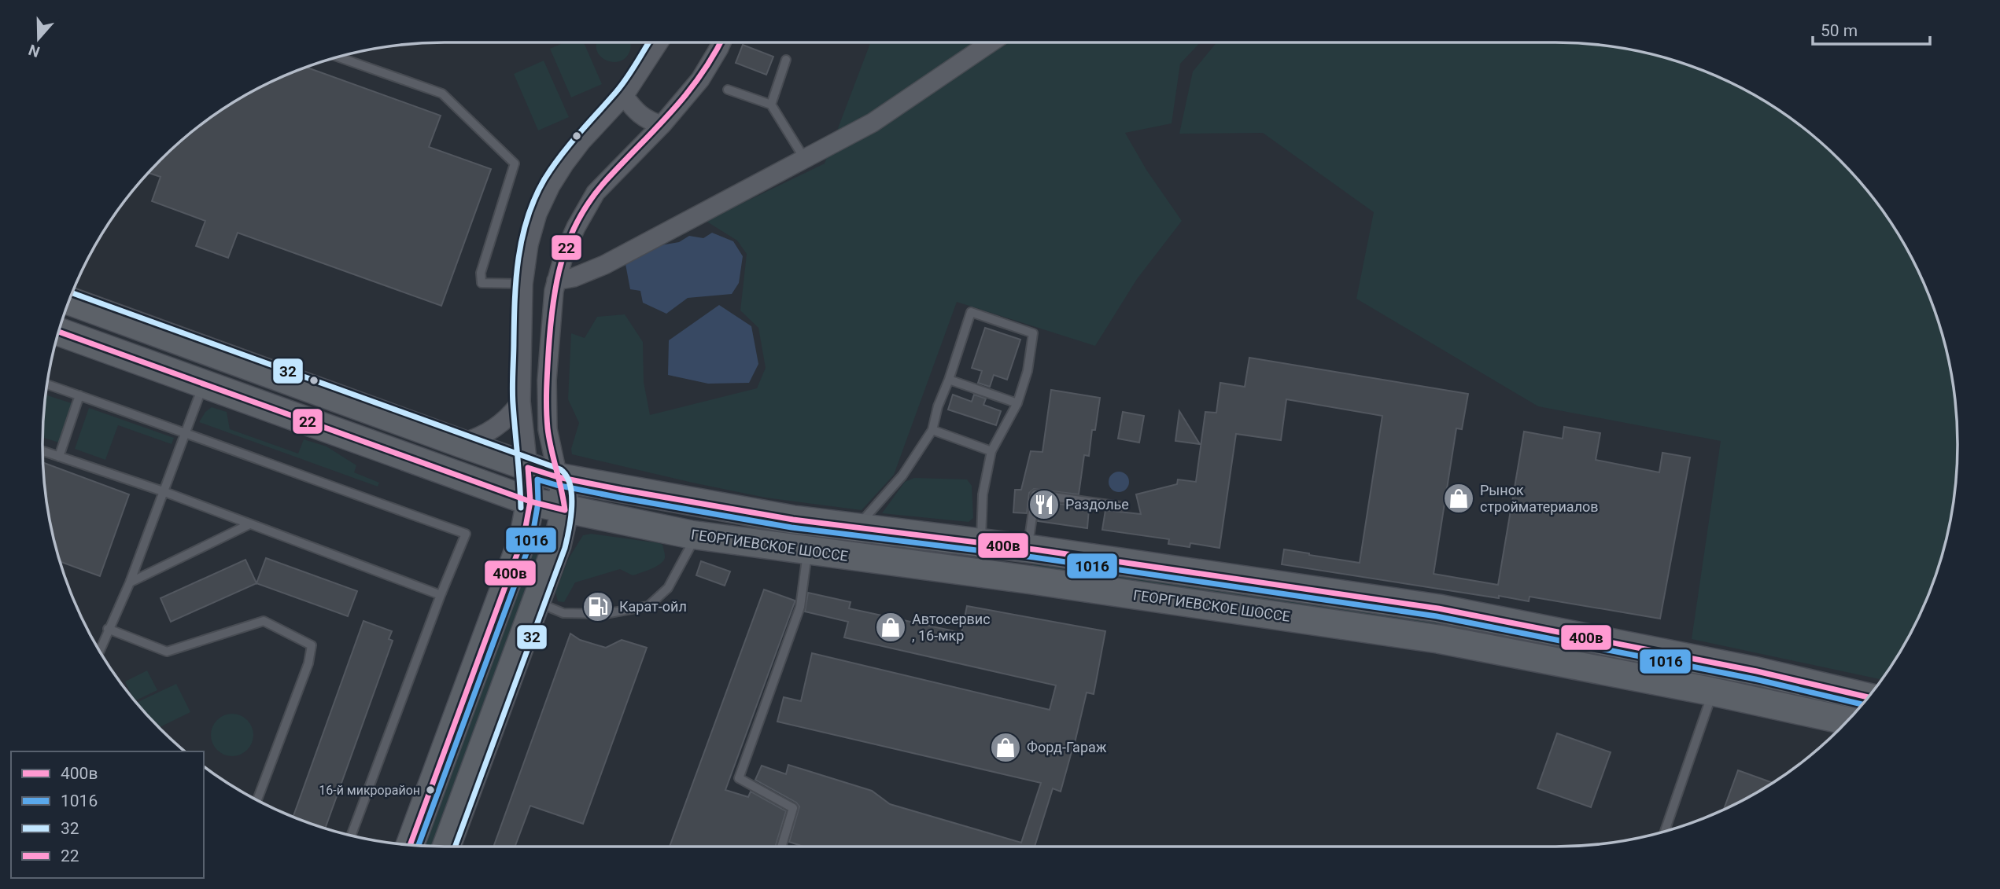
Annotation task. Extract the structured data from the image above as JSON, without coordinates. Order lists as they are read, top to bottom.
{
  "streets": {
    "main road": ["ГЕОРГИЕВСКОЕ ШОССЕ"]
  },
  "places": {
    "shop": ["Рынок стройматериалов", "Автосервис , 16-мкр", "Форд-Гараж"],
    "restaurant": ["Раздолье"],
    "fuel station": ["Карат-ойл"],
    "other": ["16-й микрорайон"]
  },
  "lines": [
    "transit line 32",
    "transit line 22",
    "transit line 400в",
    "transit line 1016"
  ],
  "legend": [
    "400в",
    "1016",
    "32",
    "22"
  ],
  "scale_bar": "50 m",
  "north": "bottom"
}
